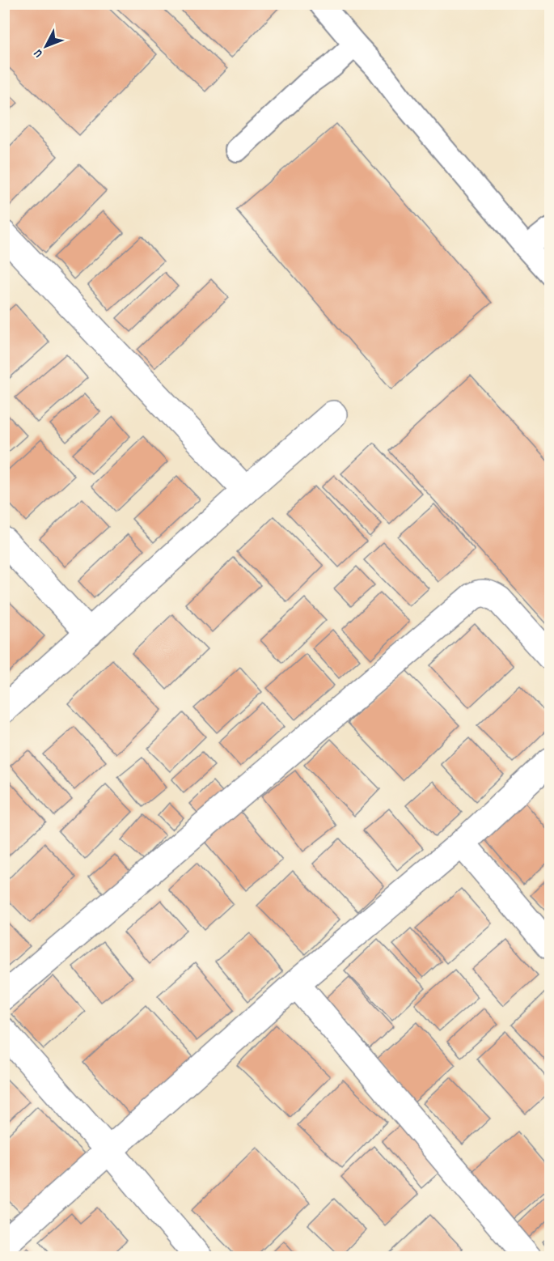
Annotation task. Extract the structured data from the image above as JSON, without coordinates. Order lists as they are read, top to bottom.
{
  "north": "bottom left"
}
